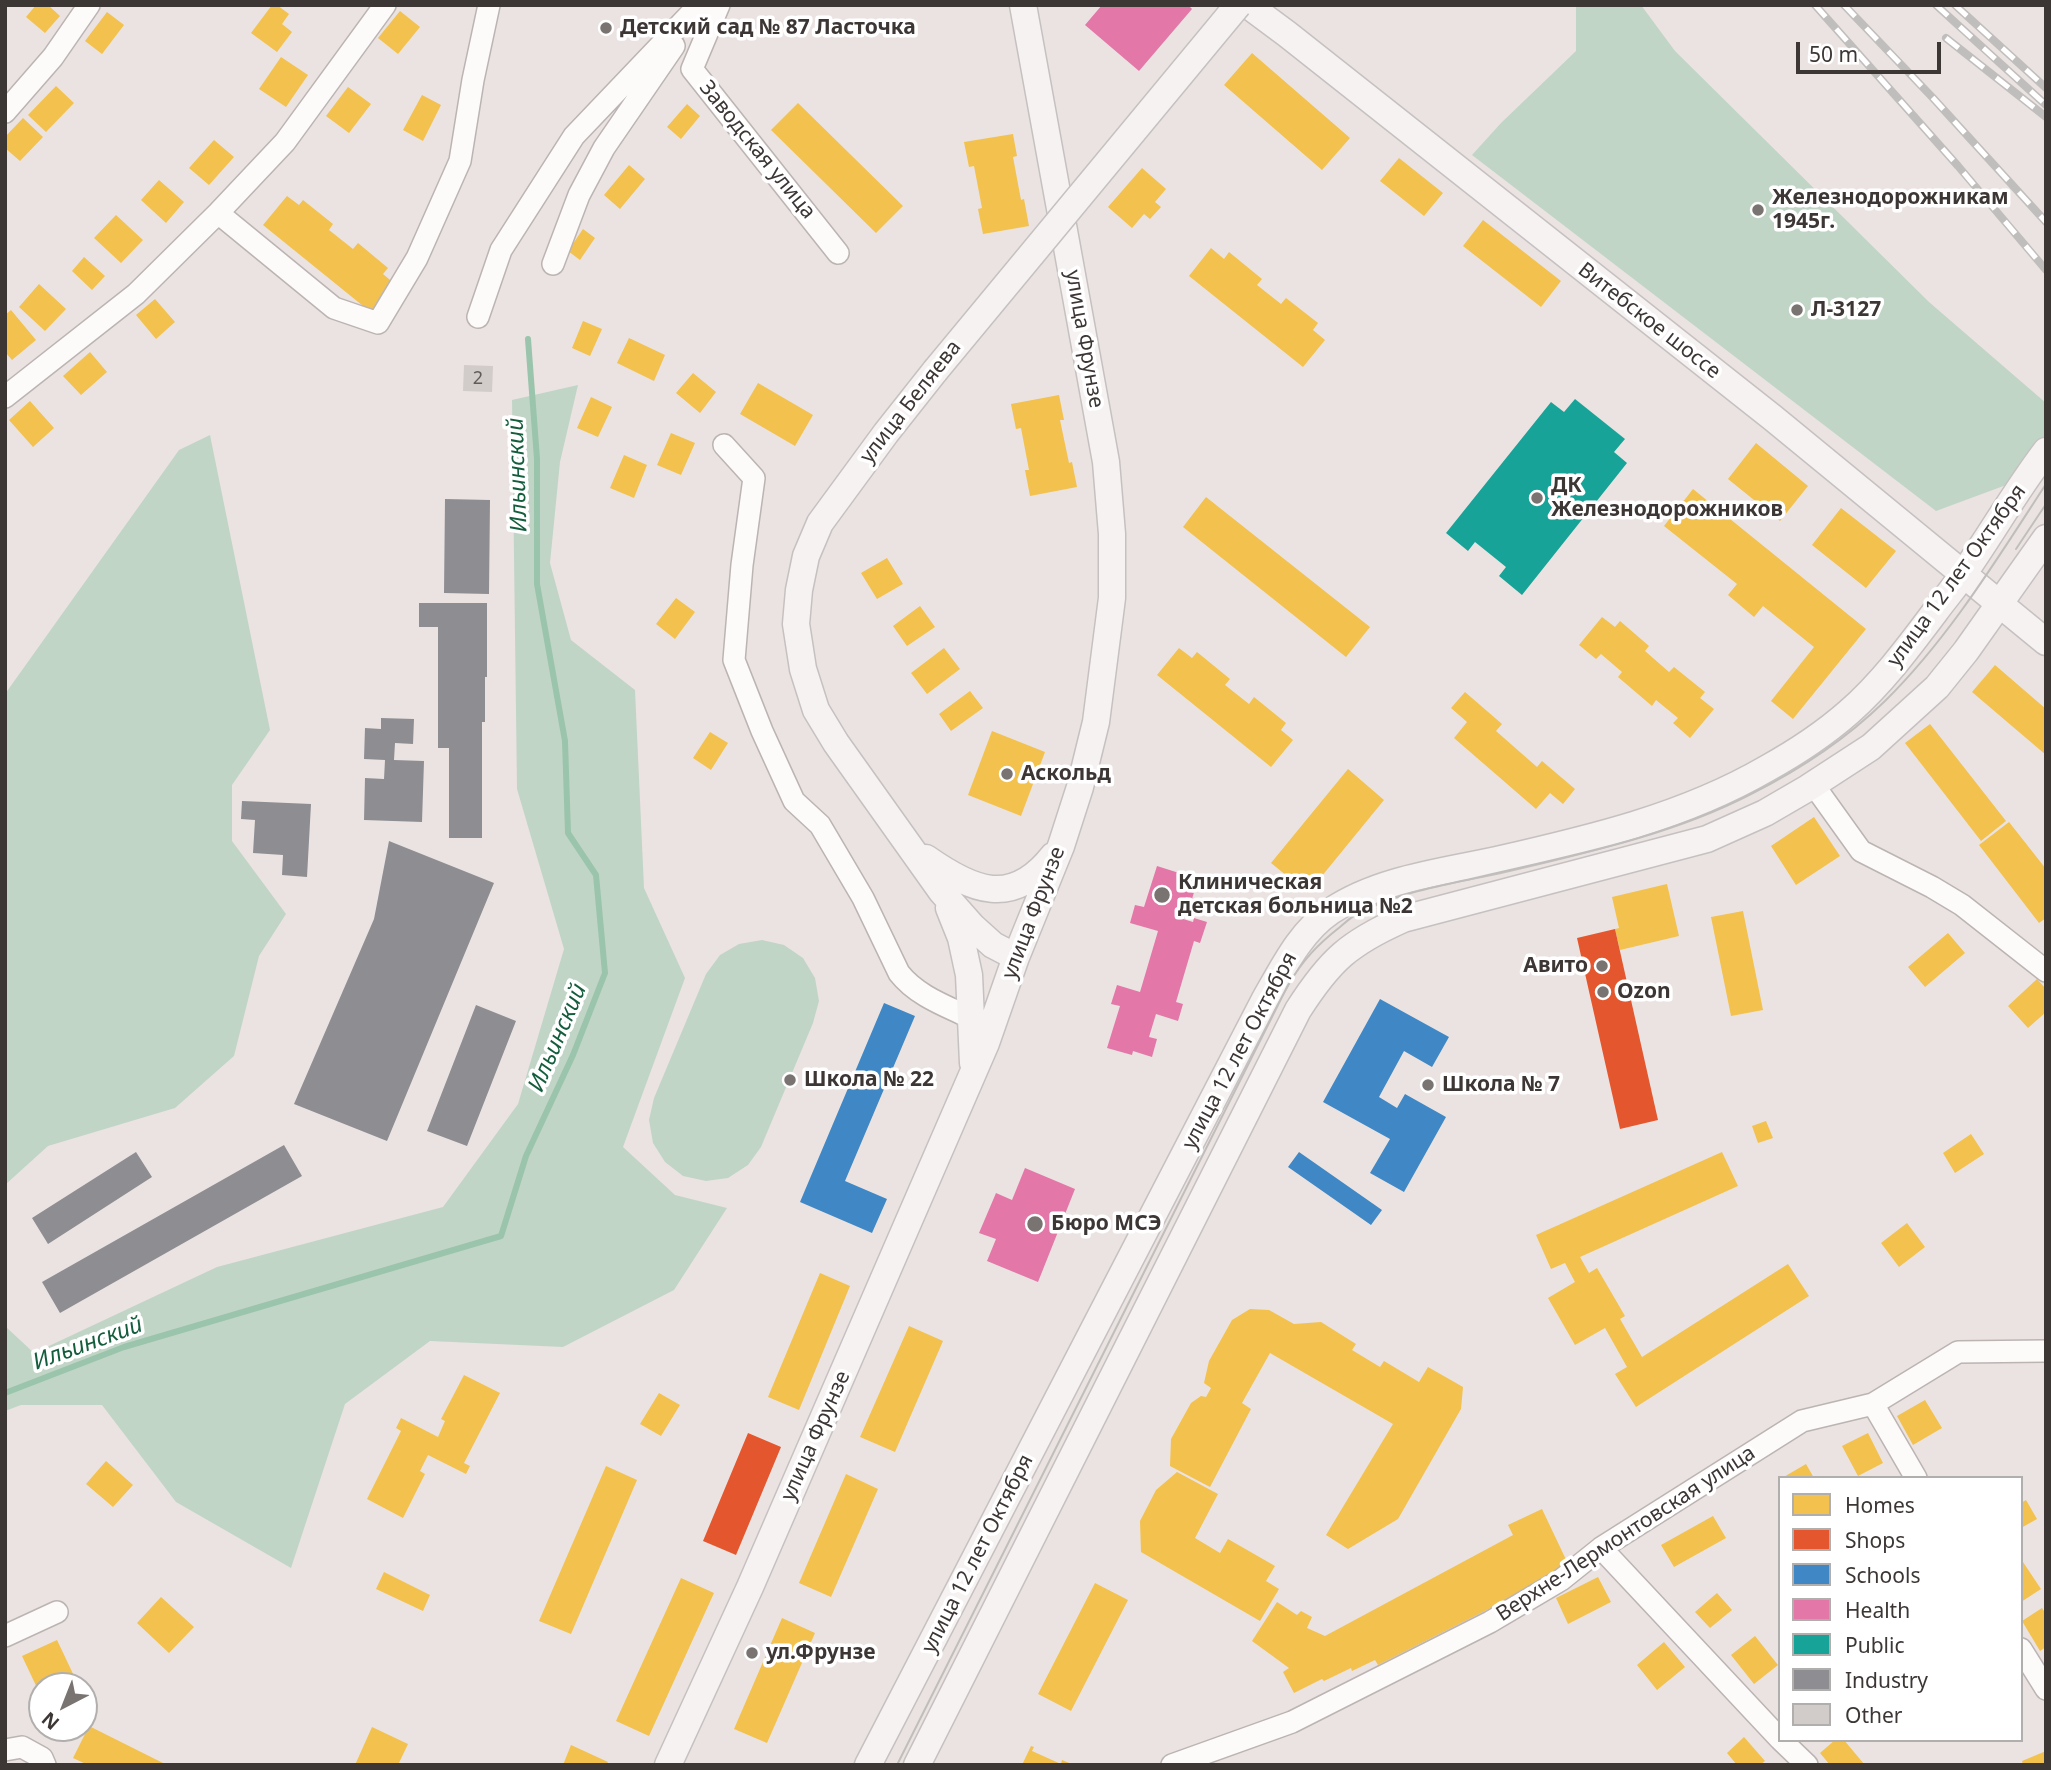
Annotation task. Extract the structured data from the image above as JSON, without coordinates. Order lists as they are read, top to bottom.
{
  "streets": {
    "main road": [
      "Витебское шоссе",
      "улица Фрунзе",
      "улица Беляева",
      "улица 12 лет Октября"
    ],
    "street": ["Заводская улица", "Верхне-Лермонтовская улица"]
  },
  "crossings": [
    ["Витебское шоссе", "улица 12 лет Октября"]
  ],
  "water": ["Ильинский"],
  "places": [
    "Детский сад № 87 Ласточка",
    "Железнодорожникам 1945г.",
    "Л-3127",
    "ДК Железнодорожников",
    "Аскольд",
    "Клиническая детская больница №2",
    "Авито",
    "Ozon",
    "Школа № 22",
    "Школа № 7",
    "Бюро МСЭ",
    "ул.Фрунзе"
  ],
  "house_numbers": ["2"],
  "legend": [
    "Homes",
    "Shops",
    "Schools",
    "Health",
    "Public",
    "Industry",
    "Other"
  ],
  "scale_bar": "50 m",
  "north": "bottom left"
}
